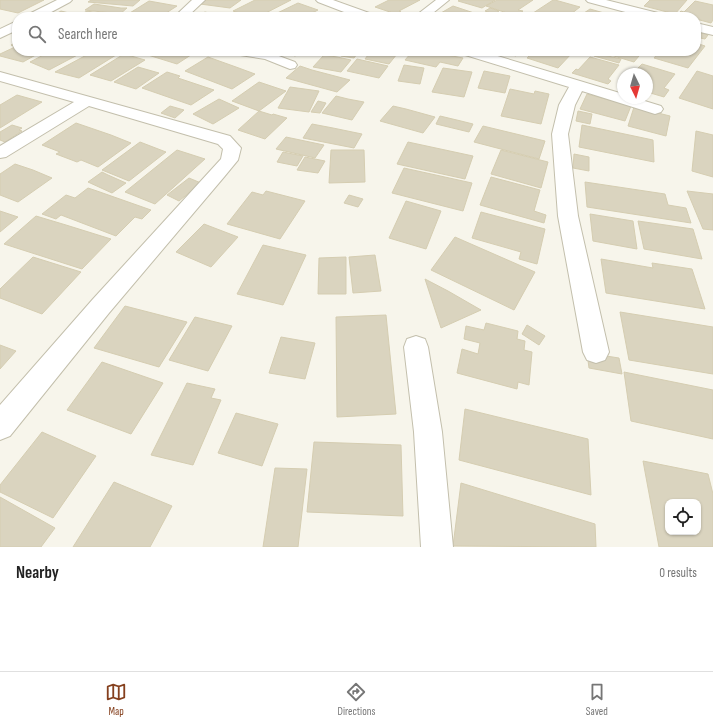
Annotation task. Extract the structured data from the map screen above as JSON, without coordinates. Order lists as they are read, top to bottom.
{
  "north": "bottom",
  "page": {
    "search": "Search here",
    "heading": ["Nearby", "0 results"],
    "nav": ["Map", "Directions", "Saved"]
  }
}
